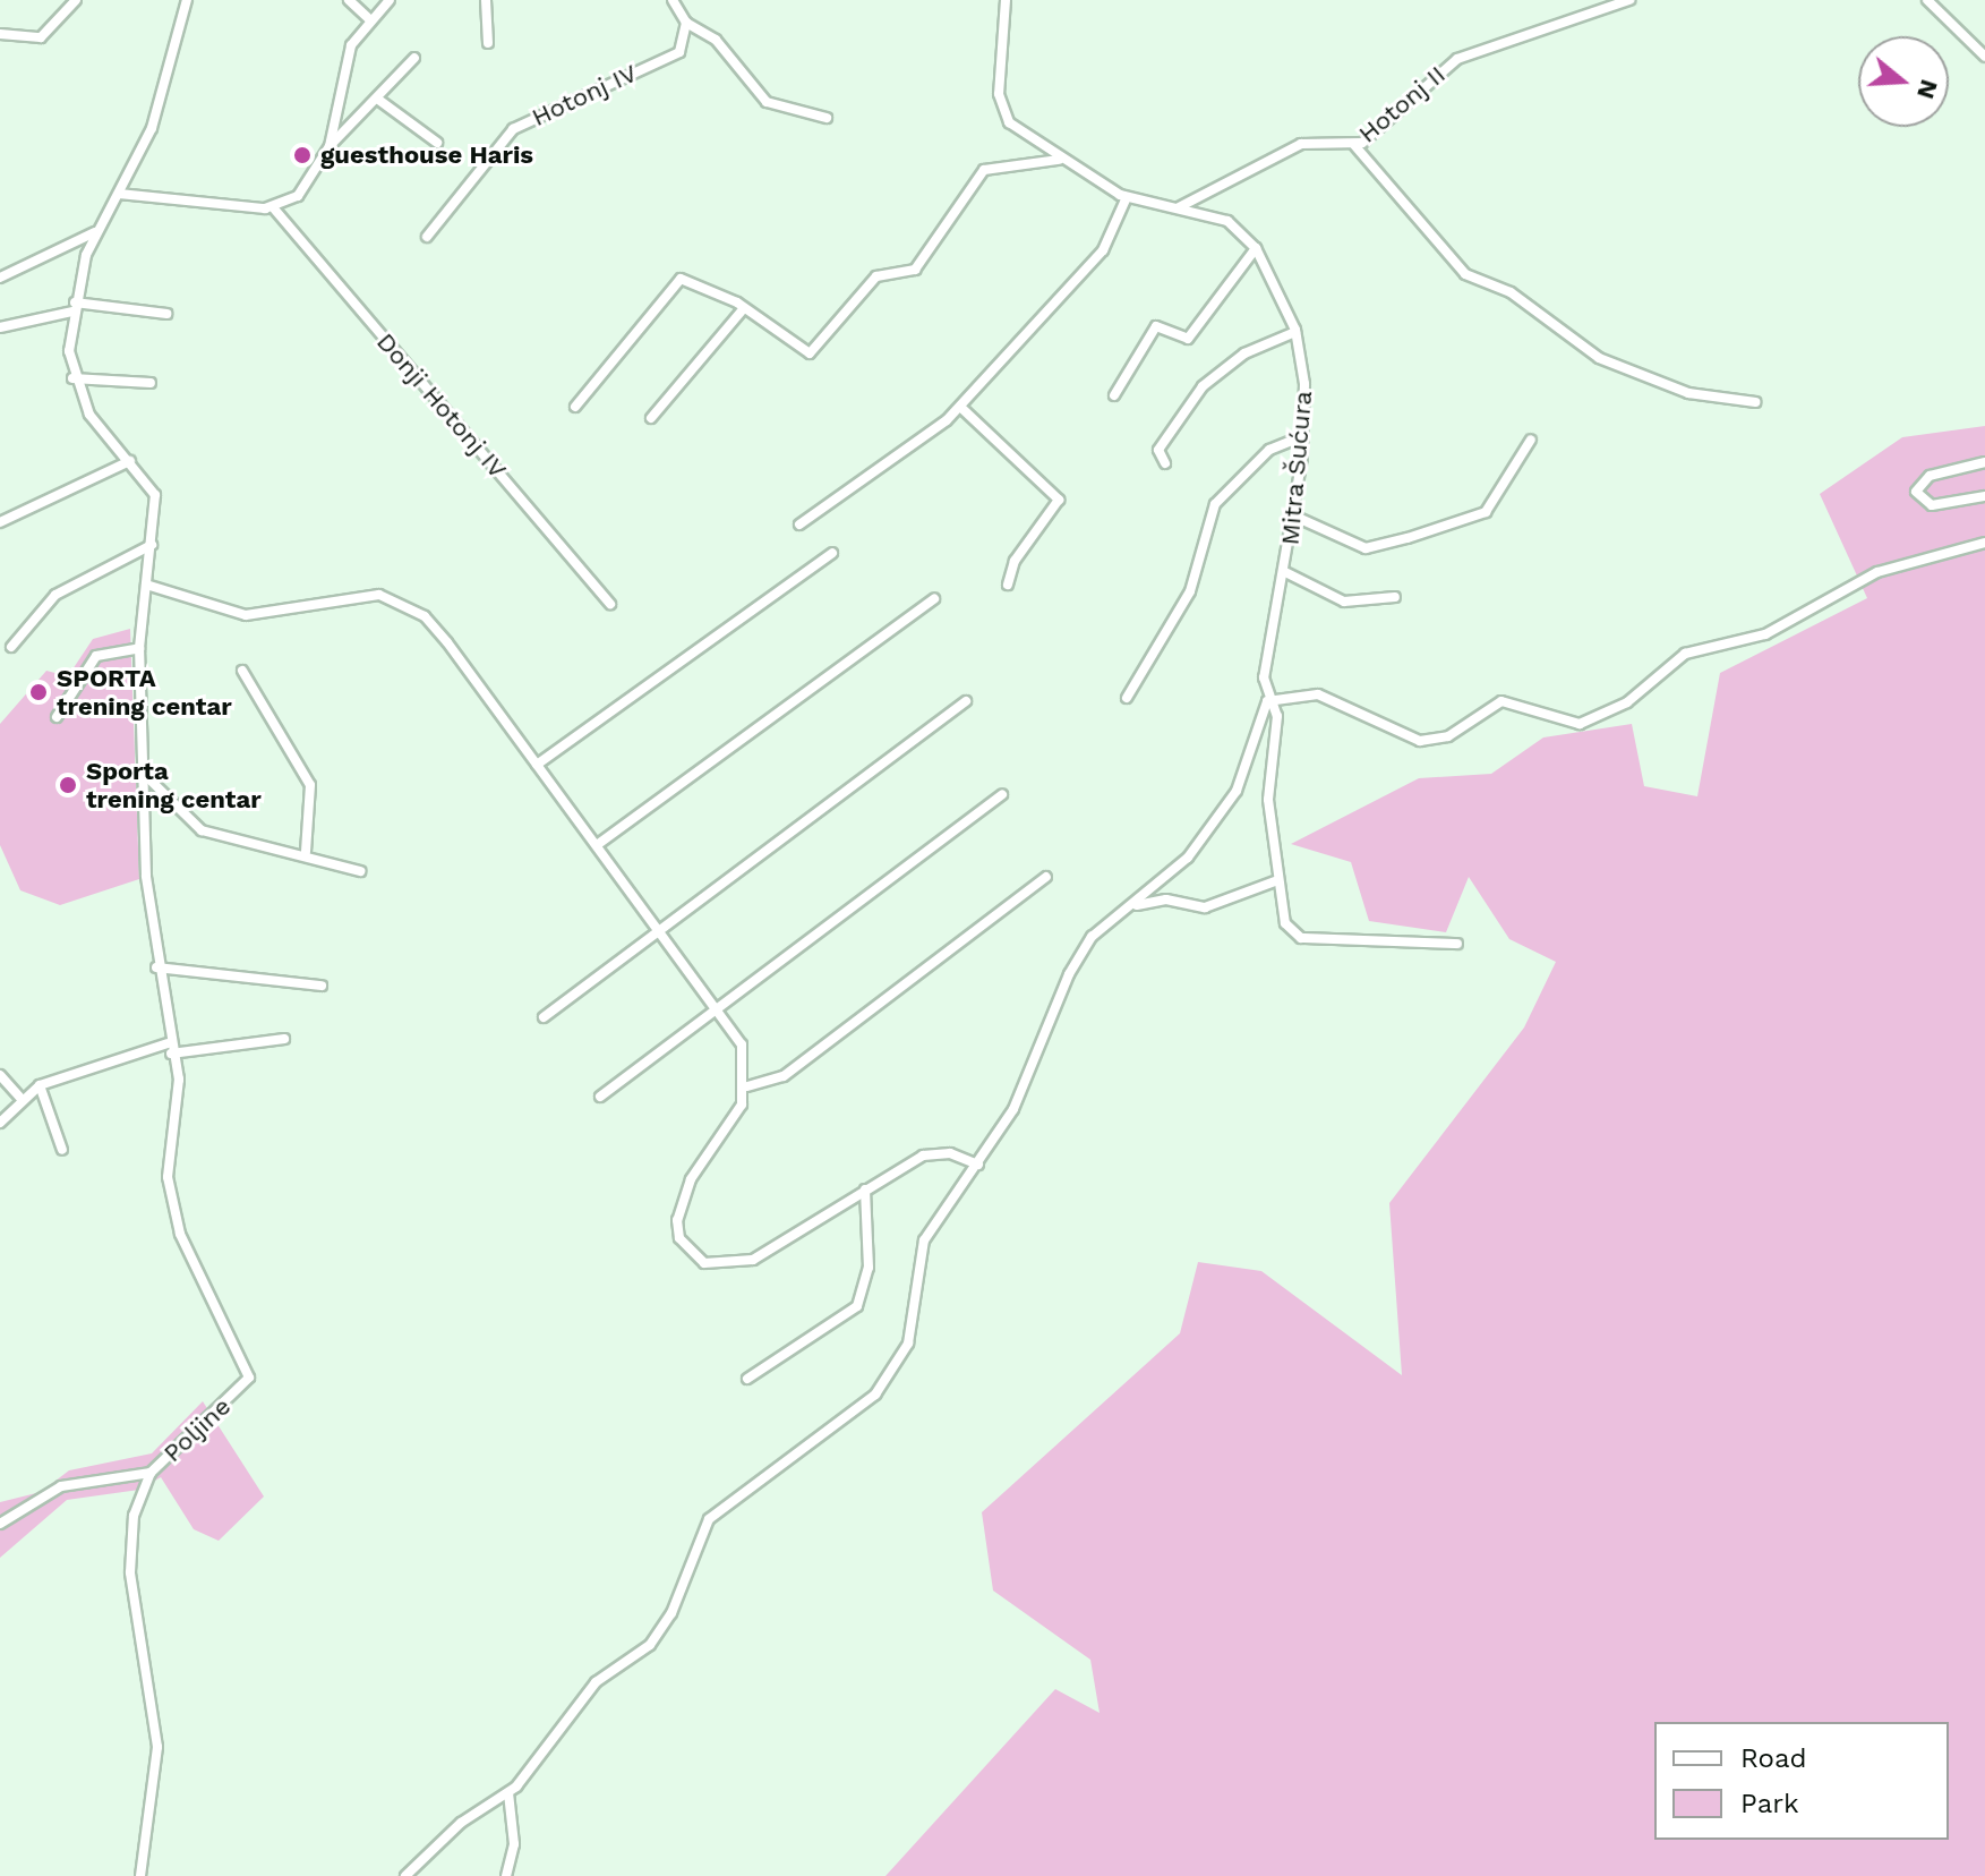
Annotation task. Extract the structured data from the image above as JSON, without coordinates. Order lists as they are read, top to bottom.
{
  "streets": {
    "street": [
      "Hotonj IV",
      "Hotonj II",
      "Donji Hotonj IV",
      "Mitra Šućura",
      "Poljine"
    ]
  },
  "crossings": [
    ["Hotonj II", "Mitra Šućura"]
  ],
  "places": ["guesthouse Haris", "SPORTA trening centar", "Sporta trening centar"],
  "legend": ["Road", "Park"],
  "north": "right"
}
